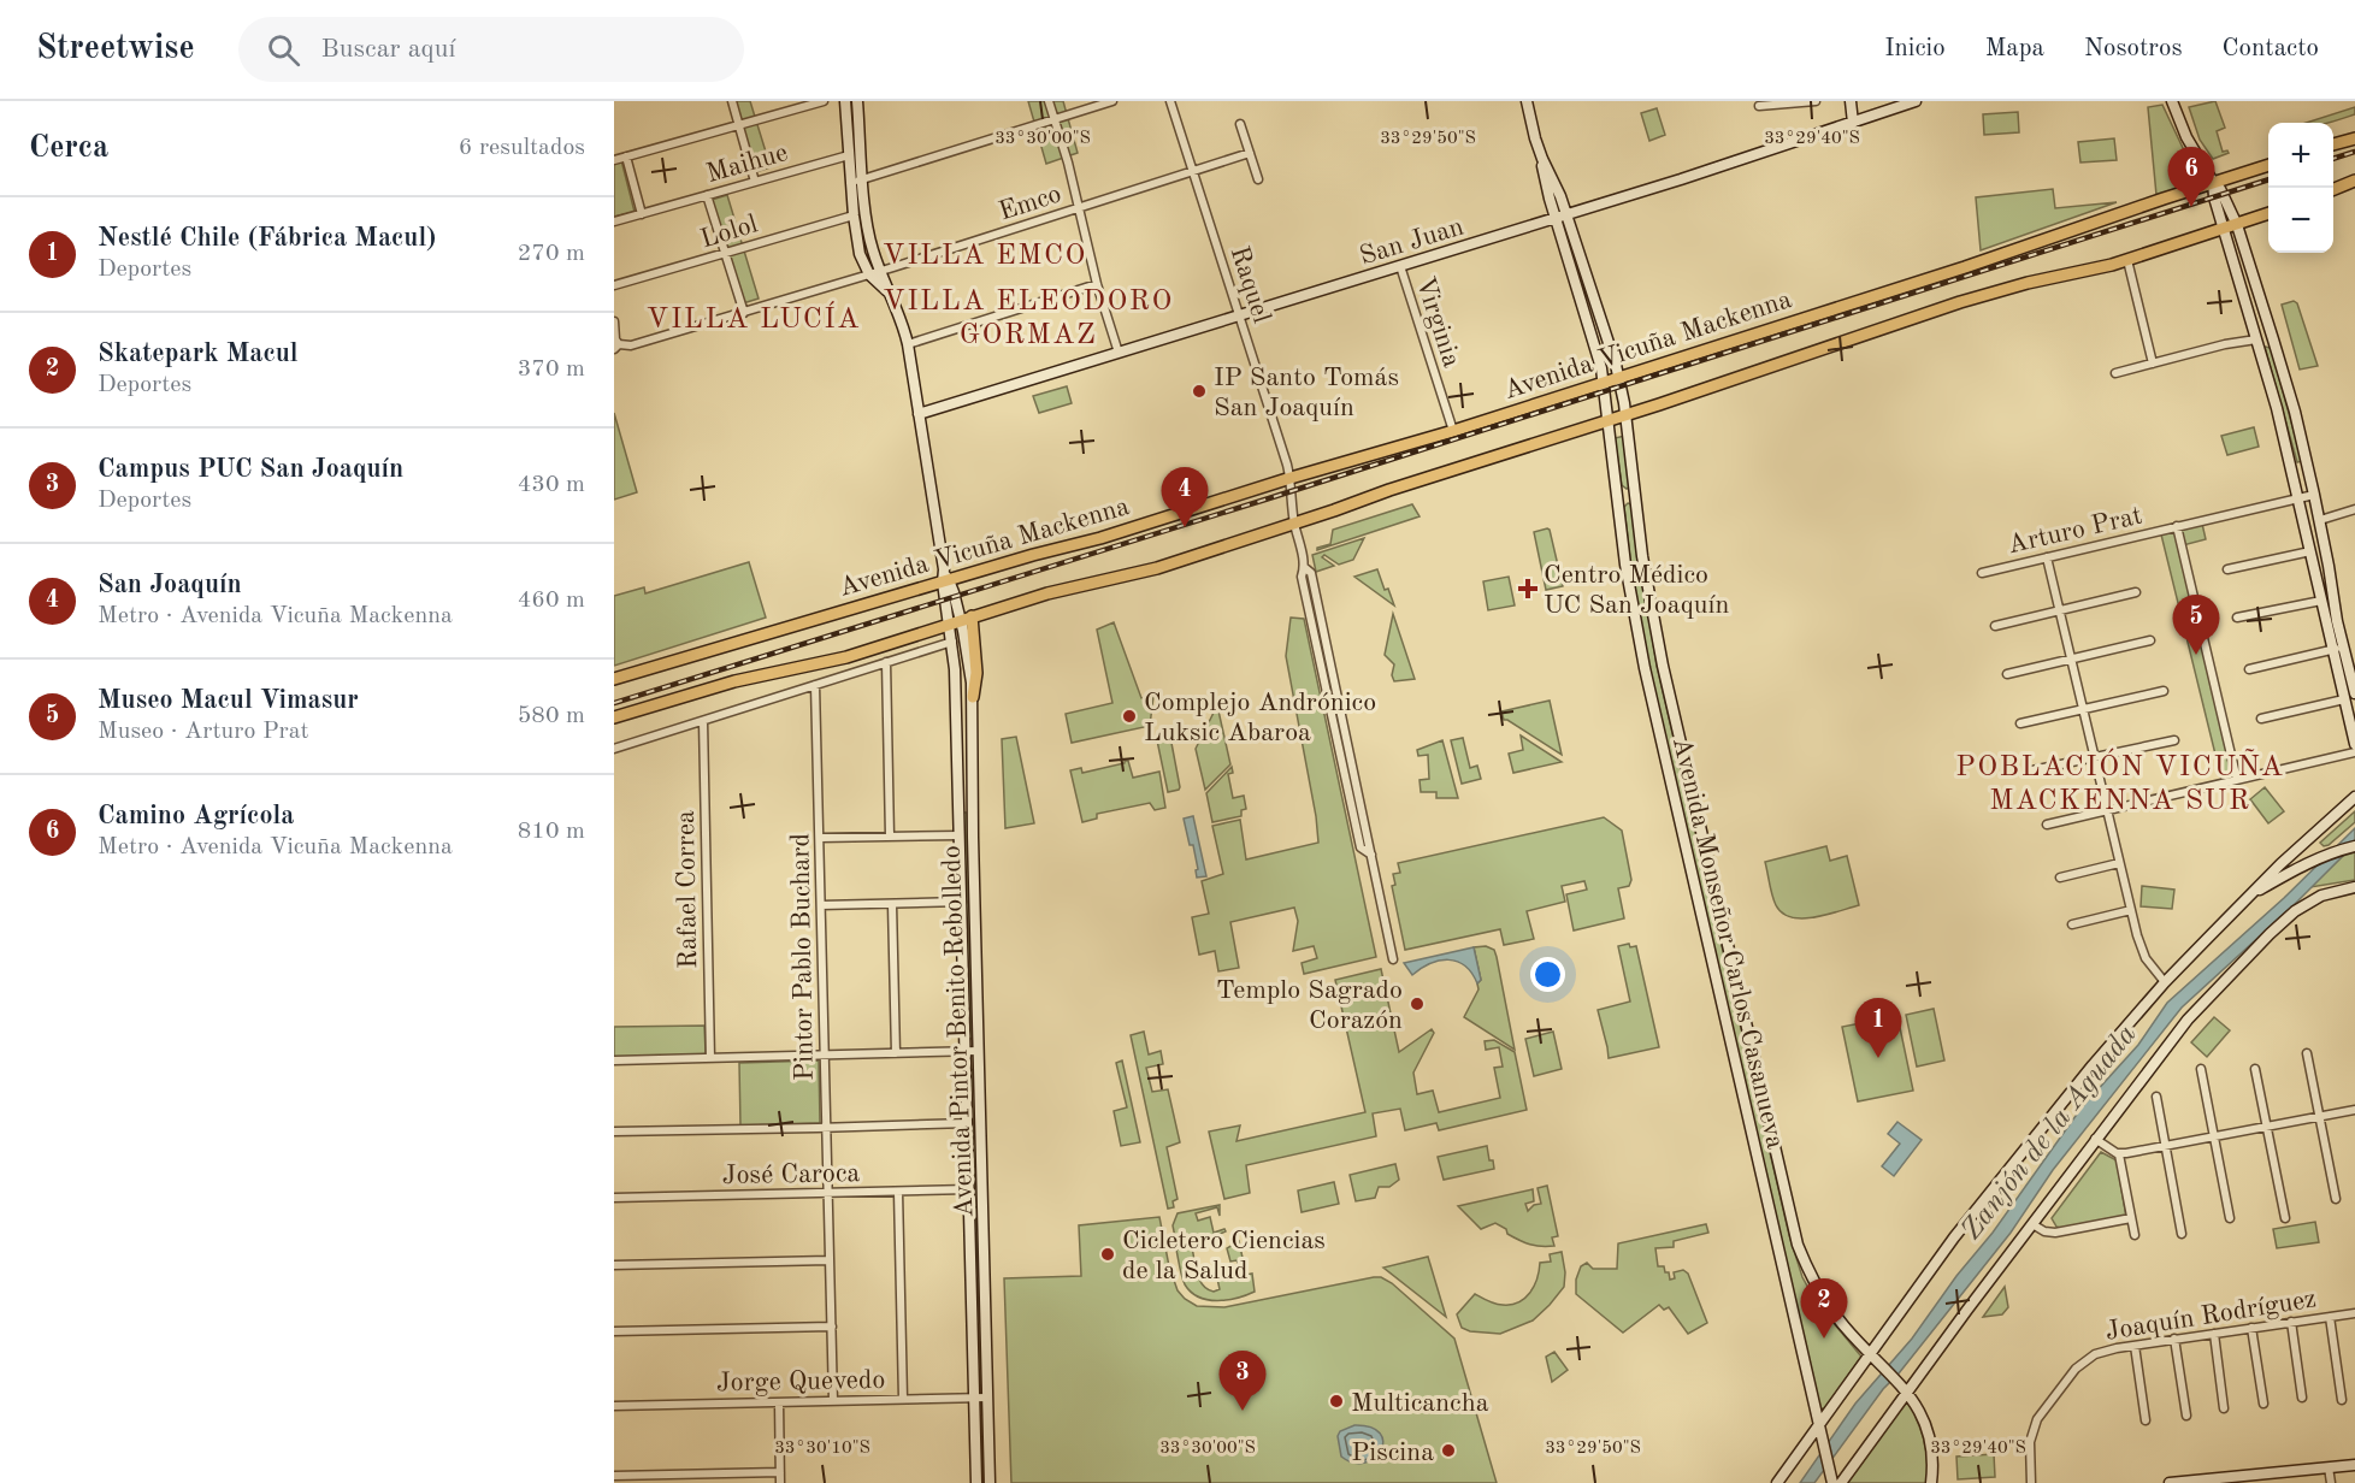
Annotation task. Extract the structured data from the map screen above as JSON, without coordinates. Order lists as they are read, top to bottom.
{
  "streets": {
    "main road": [
      "San Juan",
      "Avenida Vicuña Mackenna",
      "Avenida Monseñor Carlos Casanueva",
      "Avenida Pintor Benito Rebolledo"
    ],
    "street": [
      "Maihue",
      "Emco",
      "Lolol",
      "Raquel",
      "Virginia",
      "Arturo Prat",
      "Rafael Correa",
      "Pintor Pablo Buchard",
      "José Caroca",
      "Joaquín Rodríguez",
      "Jorge Quevedo"
    ]
  },
  "crossings": [
    ["Emco", "Raquel"],
    ["Emco", "Avenida Pintor Benito Rebolledo"],
    ["San Juan", "Raquel"],
    ["San Juan", "Virginia"],
    ["San Juan", "Avenida Monseñor Carlos Casanueva"],
    ["San Juan", "Avenida Pintor Benito Rebolledo"],
    ["Raquel", "Avenida Vicuña Mackenna"],
    ["Virginia", "Avenida Vicuña Mackenna"],
    ["Avenida Vicuña Mackenna", "Avenida Monseñor Carlos Casanueva"],
    ["Avenida Vicuña Mackenna", "Avenida Pintor Benito Rebolledo"],
    ["Pintor Pablo Buchard", "José Caroca"],
    ["Pintor Pablo Buchard", "Jorge Quevedo"],
    ["Avenida Pintor Benito Rebolledo", "José Caroca"],
    ["Avenida Pintor Benito Rebolledo", "Jorge Quevedo"]
  ],
  "districts": [
    "VILLA EMCO",
    "VILLA ELEODORO GORMAZ",
    "VILLA LUCÍA",
    "POBLACIÓN VICUÑA MACKENNA SUR"
  ],
  "water": ["Zanjón de la Aguada"],
  "places": {
    "other": [
      "IP Santo Tomás San Joaquín",
      "Complejo Andrónico Luksic Abaroa",
      "Templo Sagrado Corazón",
      "Cicletero Ciencias de la Salud",
      "Multicancha",
      "Piscina"
    ],
    "health": ["Centro Médico UC San Joaquín"]
  },
  "page": {
    "header": "Streetwise",
    "search": "Buscar aquí",
    "nav": [
      "Inicio",
      "Mapa",
      "Nosotros",
      "Contacto"
    ],
    "heading": ["Cerca", "6 resultados"],
    "map_buttons": ["+", "−"],
    "pins": [
      "6",
      "4",
      "5",
      "1",
      "2",
      "3"
    ],
    "list": [
      {
        "mark": "1",
        "name": "Nestlé Chile (Fábrica Macul)",
        "note": "Deportes",
        "value": "270 m"
      },
      {
        "mark": "2",
        "name": "Skatepark Macul",
        "note": "Deportes",
        "value": "370 m"
      },
      {
        "mark": "3",
        "name": "Campus PUC San Joaquín",
        "note": "Deportes",
        "value": "430 m"
      },
      {
        "mark": "4",
        "name": "San Joaquín",
        "note": "Metro · Avenida Vicuña Mackenna",
        "value": "460 m"
      },
      {
        "mark": "5",
        "name": "Museo Macul Vimasur",
        "note": "Museo · Arturo Prat",
        "value": "580 m"
      },
      {
        "mark": "6",
        "name": "Camino Agrícola",
        "note": "Metro · Avenida Vicuña Mackenna",
        "value": "810 m"
      }
    ]
  },
  "coordinates": [
    "33°30'00\"S",
    "33°29'50\"S",
    "33°29'40\"S",
    "33°30'10\"S"
  ]
}
